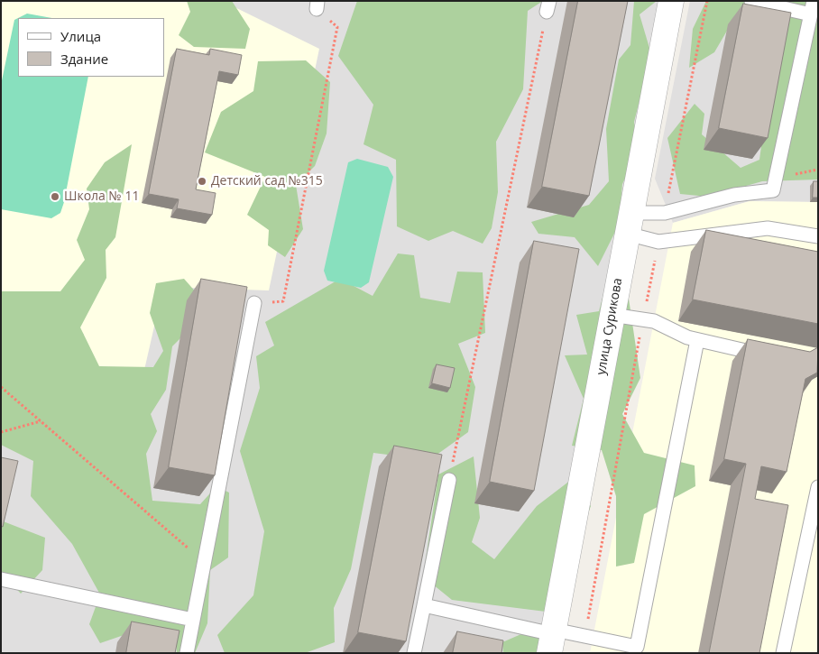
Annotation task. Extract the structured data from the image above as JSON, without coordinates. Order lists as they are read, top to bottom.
{
  "streets": {
    "street": ["улица Сурикова"]
  },
  "places": ["Детский сад №315", "Школа № 11"],
  "legend": ["Улица", "Здание"]
}
